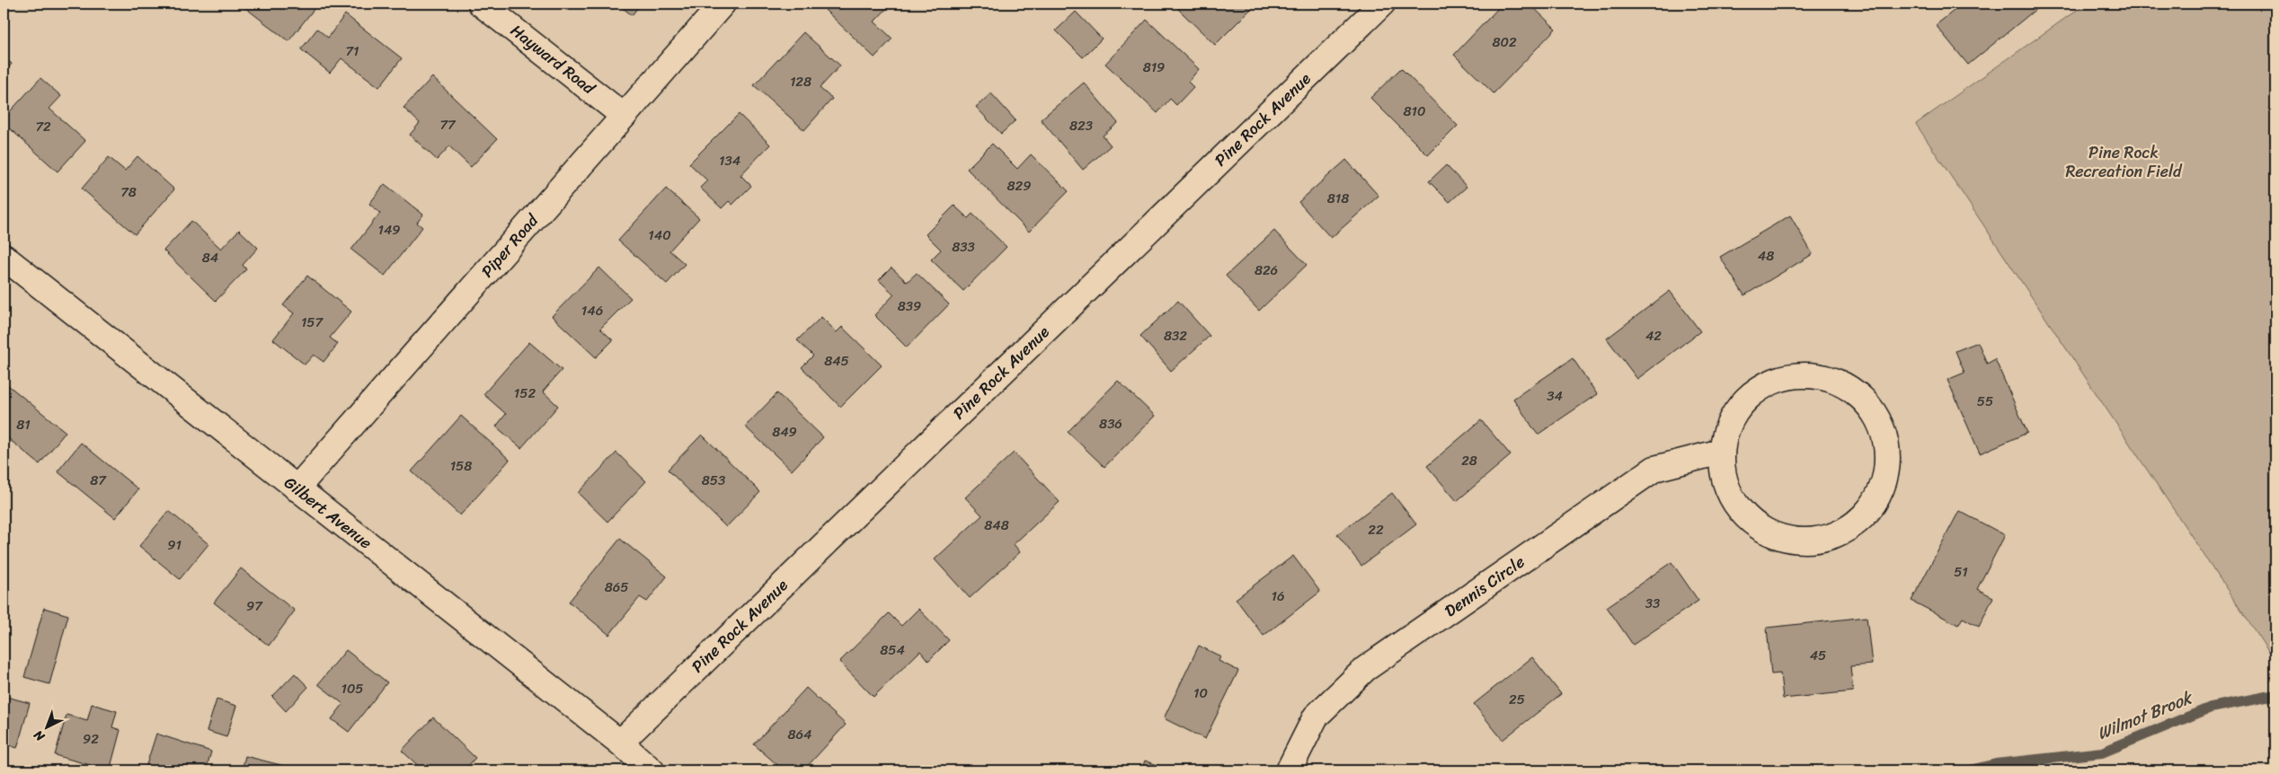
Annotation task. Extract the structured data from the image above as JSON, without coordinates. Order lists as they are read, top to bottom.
{
  "streets": {
    "street": [
      "Hayward Road",
      "Pine Rock Avenue",
      "Piper Road",
      "Gilbert Avenue",
      "Dennis Circle"
    ]
  },
  "crossings": [
    ["Hayward Road", "Piper Road"],
    ["Pine Rock Avenue", "Gilbert Avenue"],
    ["Piper Road", "Gilbert Avenue"]
  ],
  "water": ["Wilmot Brook"],
  "parks": ["Pine Rock Recreation Field"],
  "house_numbers": [
    "802",
    "71",
    "819",
    "128",
    "810",
    "77",
    "823",
    "72",
    "134",
    "829",
    "78",
    "818",
    "149",
    "140",
    "833",
    "48",
    "84",
    "826",
    "839",
    "146",
    "157",
    "832",
    "42",
    "845",
    "152",
    "34",
    "55",
    "836",
    "81",
    "849",
    "28",
    "158",
    "87",
    "853",
    "848",
    "22",
    "91",
    "51",
    "865",
    "16",
    "33",
    "97",
    "854",
    "45",
    "105",
    "10",
    "25",
    "864",
    "92"
  ],
  "north": "bottom left"
}
